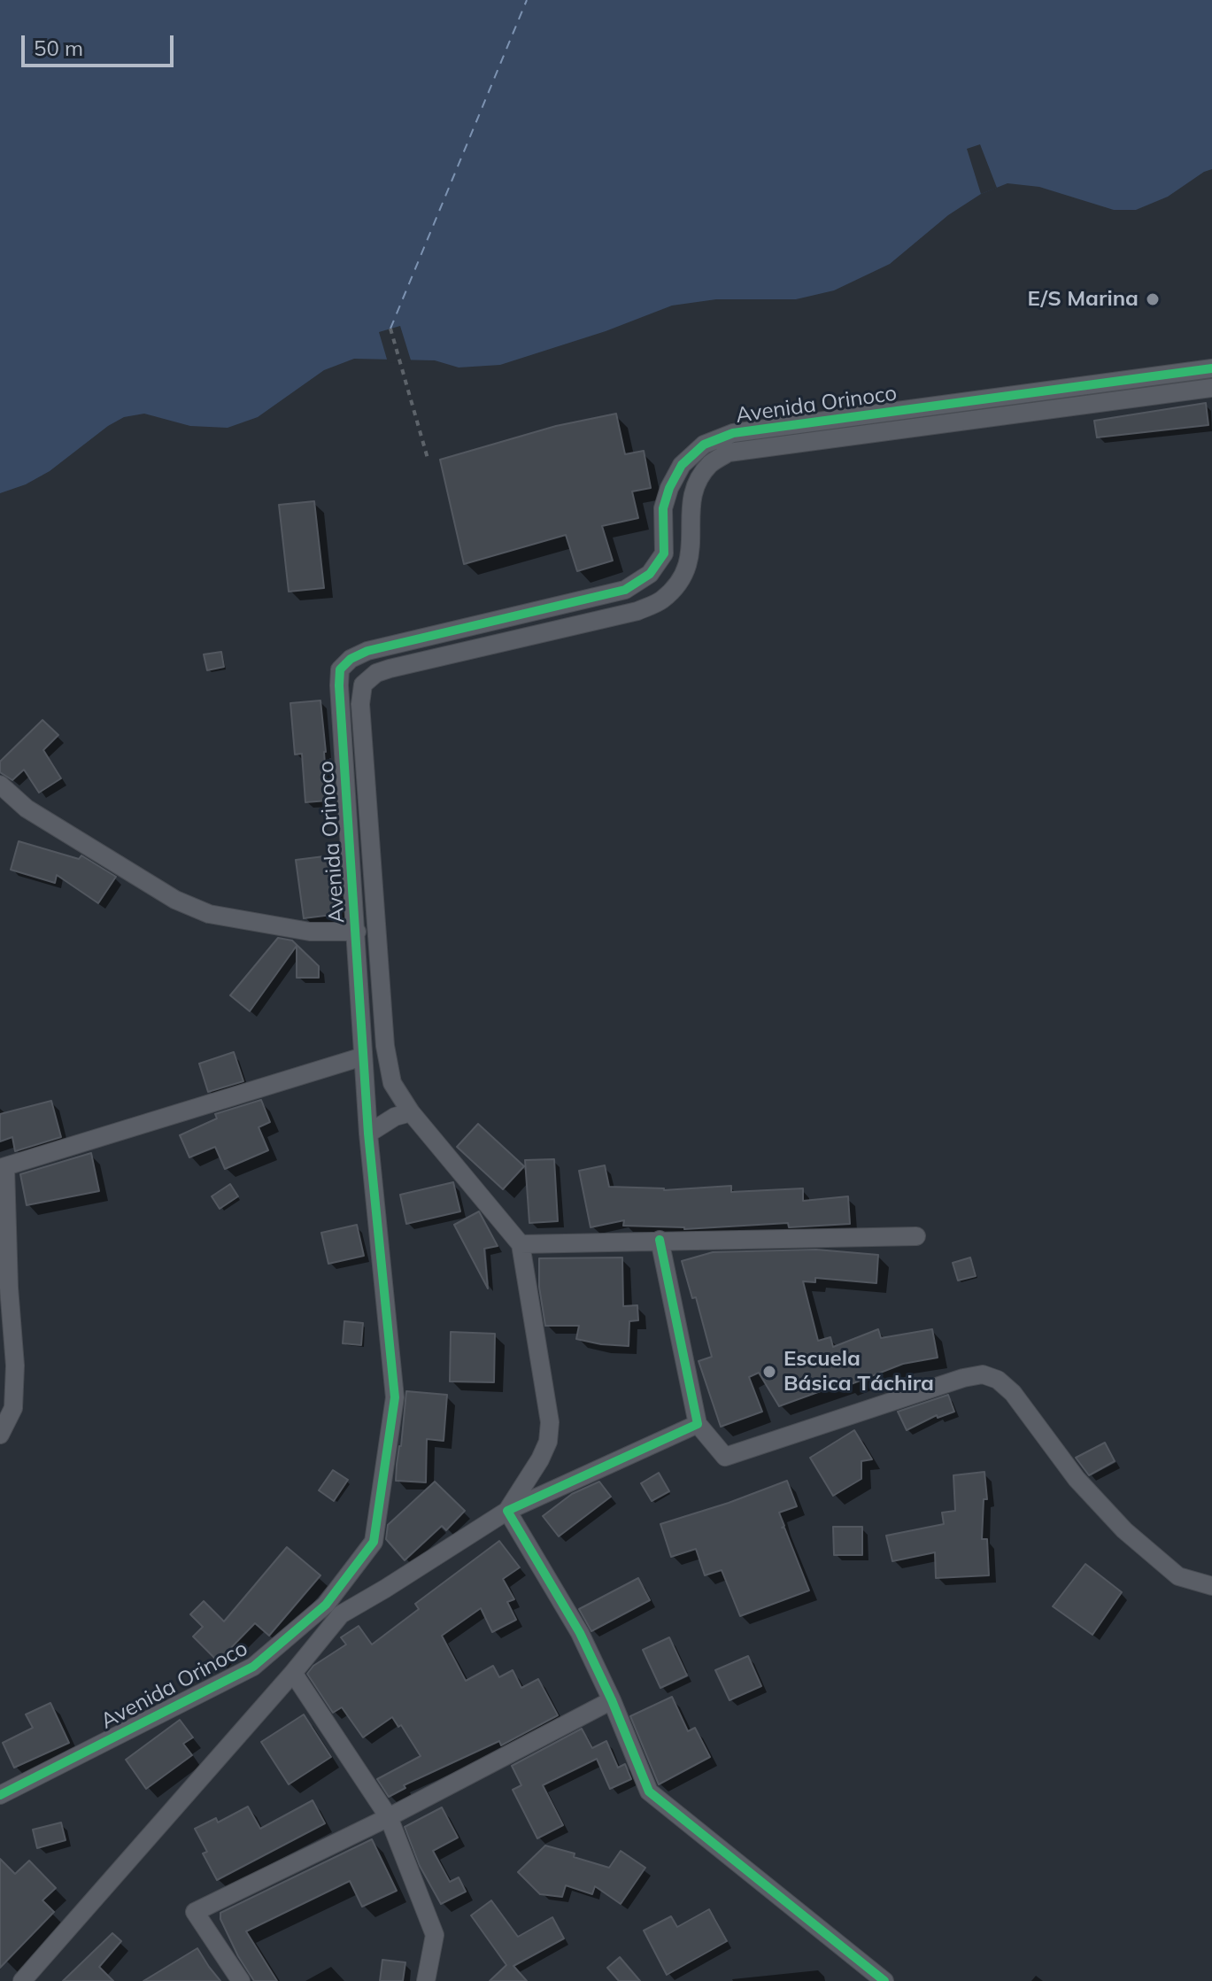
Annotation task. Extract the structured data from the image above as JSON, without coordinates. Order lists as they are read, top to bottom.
{
  "streets": {
    "street": ["Avenida Orinoco"]
  },
  "places": ["E/S Marina", "Escuela Básica Táchira"],
  "scale_bar": "50 m"
}
